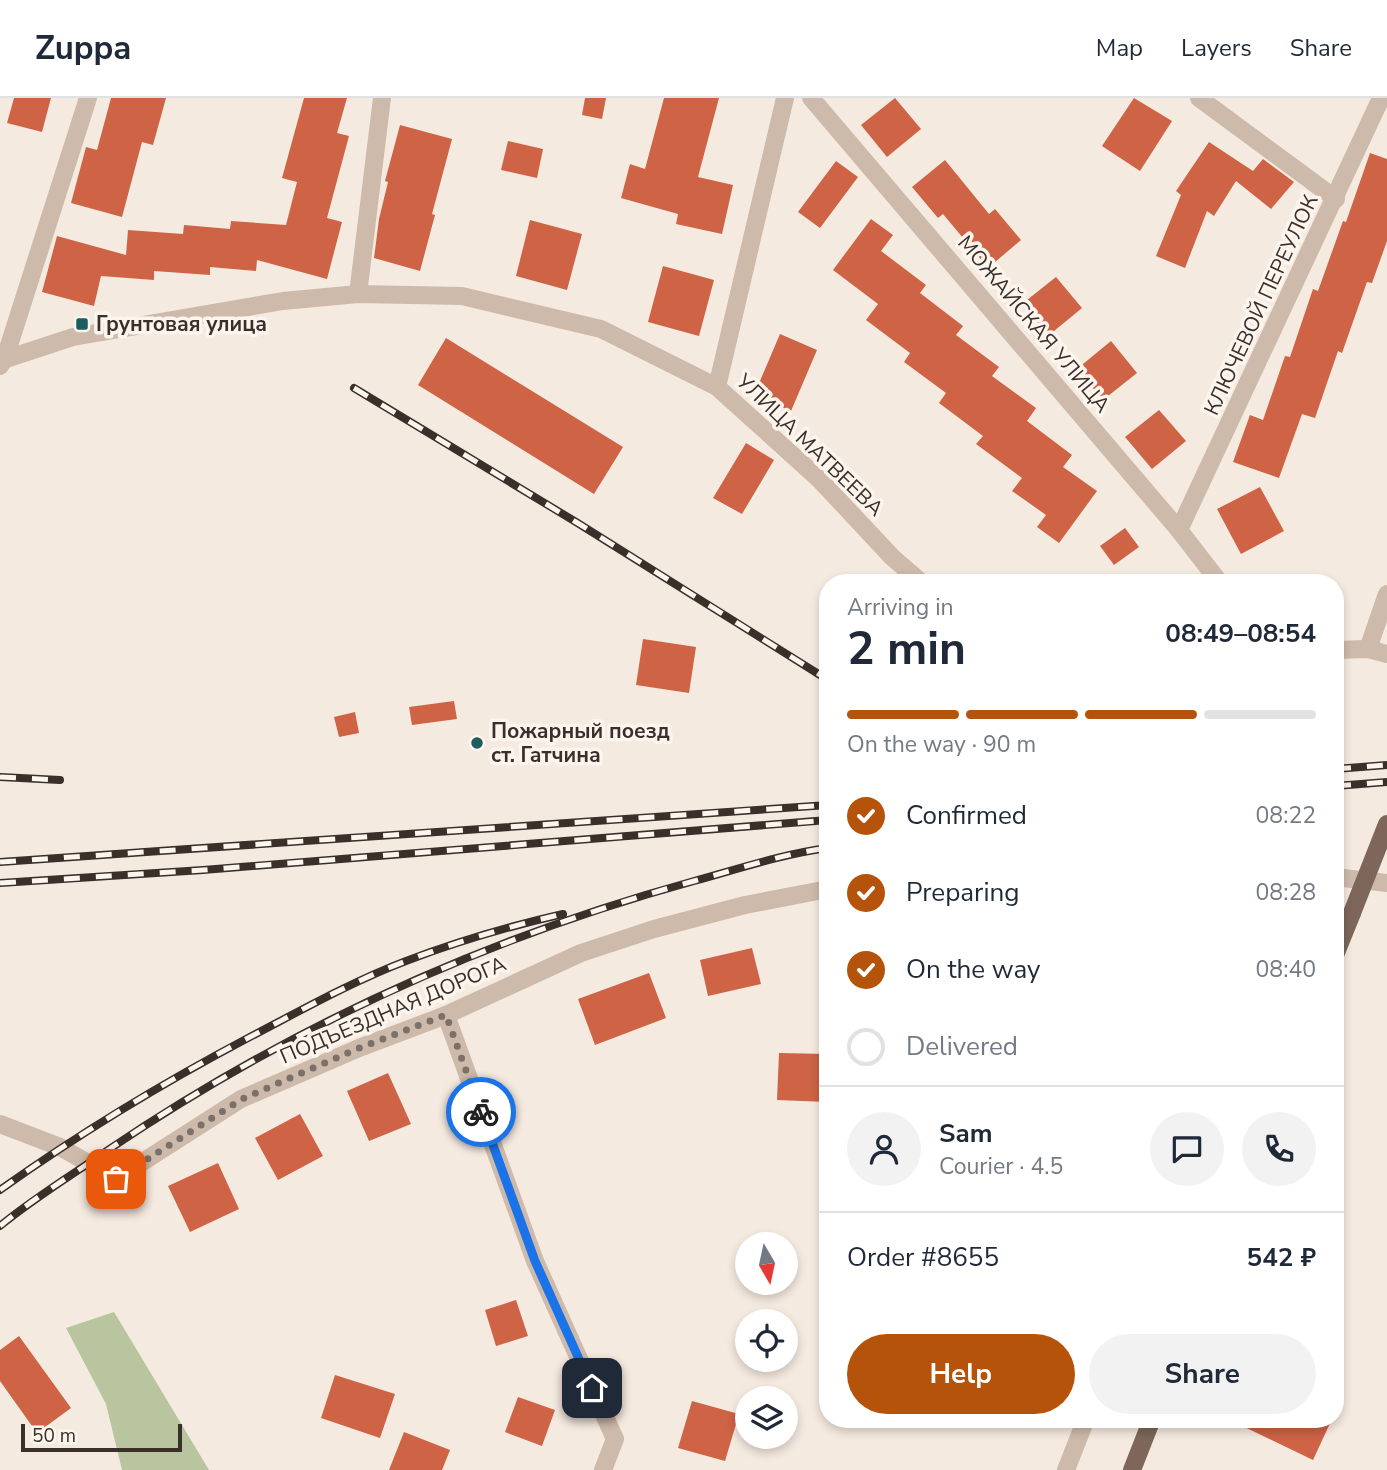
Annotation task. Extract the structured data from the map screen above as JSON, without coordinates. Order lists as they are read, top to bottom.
{
  "streets": {
    "street": [
      "КЛЮЧЕВОЙ ПЕРЕУЛОК",
      "МОЖАЙСКАЯ УЛИЦА",
      "УЛИЦА МАТВЕЕВА",
      "ПОДЪЕЗДНАЯ ДОРОГА"
    ]
  },
  "crossings": [
    ["КЛЮЧЕВОЙ ПЕРЕУЛОК", "МОЖАЙСКАЯ УЛИЦА"]
  ],
  "places": {
    "transit": ["Грунтовая улица"],
    "other": ["Пожарный поезд ст. Гатчина"]
  },
  "scale_bar": "50 m",
  "north": "bottom",
  "page": {
    "header": "Zuppa",
    "nav": ["Map", "Layers", "Share"],
    "heading": ["2 min", "Arriving in", "08:49–08:54"],
    "panel": [
      "Sam",
      "Courier · 4.5",
      "Order #8655",
      "542 ₽"
    ],
    "bar": "On the way · 90 m",
    "list": [
      ["Confirmed", "08:22"],
      ["Preparing", "08:28"],
      ["On the way", "08:40"],
      "Delivered"
    ],
    "buttons": ["Help", "Share"],
    "scale": "50 m"
  }
}
